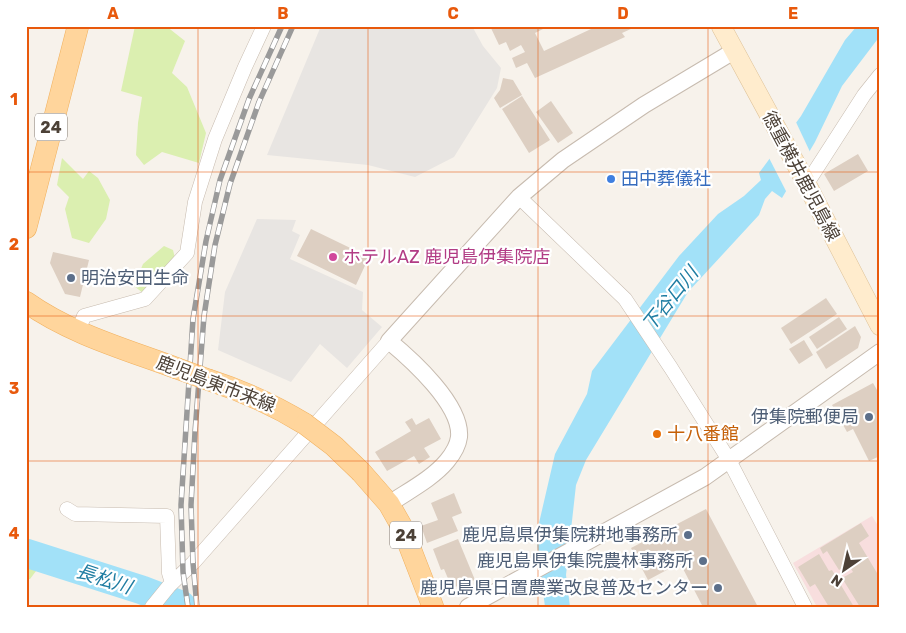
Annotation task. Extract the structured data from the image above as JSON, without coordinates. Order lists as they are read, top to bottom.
{
  "streets": {
    "main road": ["24", "徳重横井鹿児島線", "鹿児島東市来線"]
  },
  "water": ["下谷口川", "長松川"],
  "places": [
    "田中葬儀社",
    "ホテルAZ 鹿児島伊集院店",
    "明治安田生命",
    "伊集院郵便局",
    "十八番館",
    "鹿児島県伊集院耕地事務所",
    "鹿児島県伊集院農林事務所",
    "鹿児島県日置農業改良普及センター"
  ],
  "north": "bottom left",
  "grid": {
    "columns": [
      "A",
      "B",
      "C",
      "D",
      "E"
    ],
    "rows": [
      "1",
      "2",
      "3",
      "4"
    ]
  }
}
